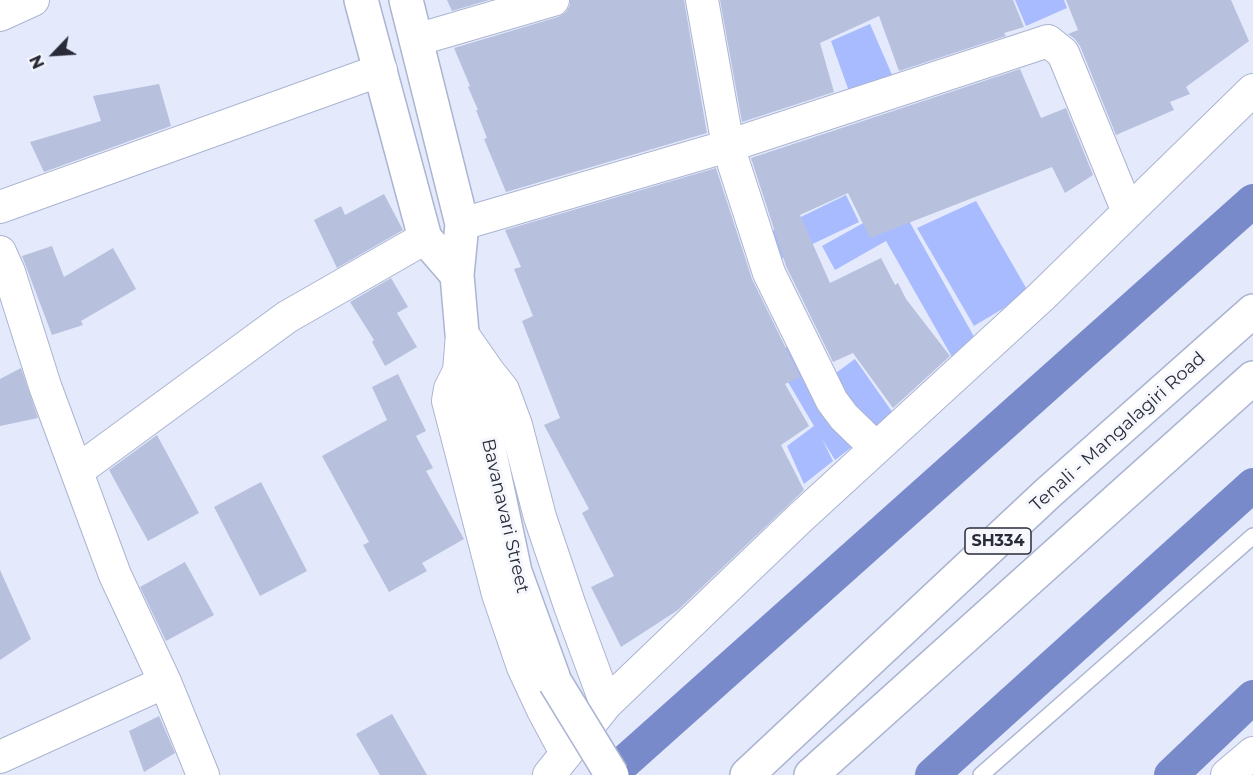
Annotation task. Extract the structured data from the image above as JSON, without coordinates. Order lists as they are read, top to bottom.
{
  "streets": {
    "main road": ["Tenali - Mangalagiri Road", "Bavanavari Street", "SH334"]
  },
  "north": "bottom left"
}
